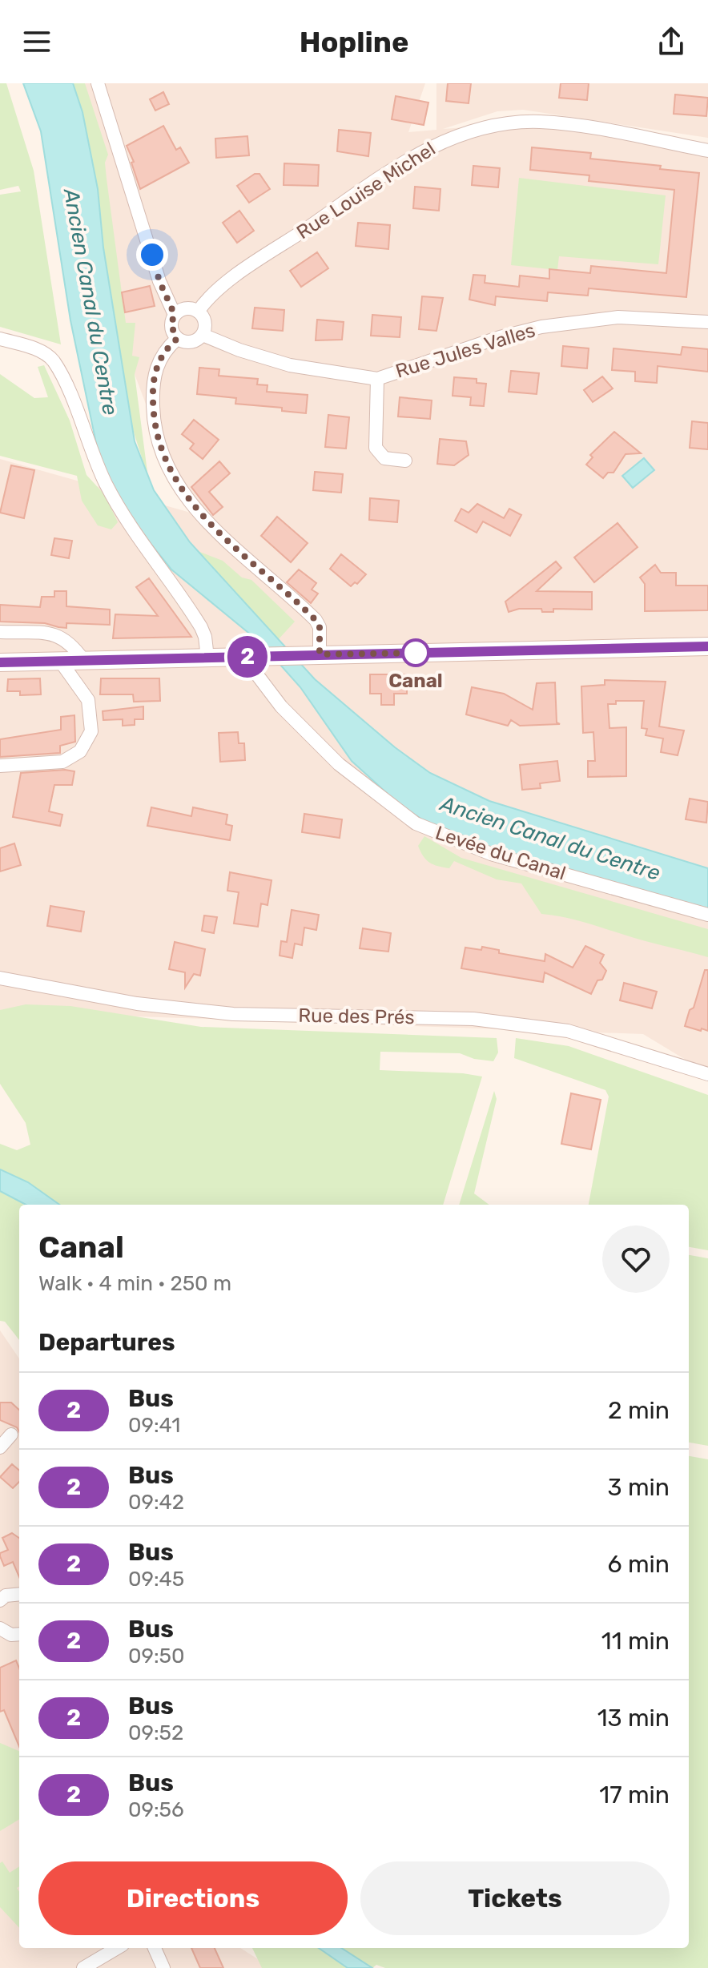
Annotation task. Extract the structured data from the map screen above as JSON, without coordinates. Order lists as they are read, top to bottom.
{
  "streets": {
    "street": [
      "Rue Louise Michel",
      "Rue Jules Valles",
      "Levée du Canal",
      "Rue des Prés"
    ]
  },
  "crossings": [
    ["Rue Louise Michel", "Rue Jules Valles"]
  ],
  "water": ["Ancien Canal du Centre"],
  "places": ["Canal"],
  "lines": ["bus line 2"],
  "page": {
    "header": "Hopline",
    "on_map": "2",
    "heading": [
      ["Canal", "Walk · 4 min · 250 m"],
      "Departures"
    ],
    "list": [
      {
        "mark": "2",
        "name": "Bus",
        "note": "09:41",
        "value": "2 min"
      },
      {
        "mark": "2",
        "name": "Bus",
        "note": "09:42",
        "value": "3 min"
      },
      {
        "mark": "2",
        "name": "Bus",
        "note": "09:45",
        "value": "6 min"
      },
      {
        "mark": "2",
        "name": "Bus",
        "note": "09:50",
        "value": "11 min"
      },
      {
        "mark": "2",
        "name": "Bus",
        "note": "09:52",
        "value": "13 min"
      },
      {
        "mark": "2",
        "name": "Bus",
        "note": "09:56",
        "value": "17 min"
      }
    ],
    "buttons": ["Directions", "Tickets"]
  }
}
